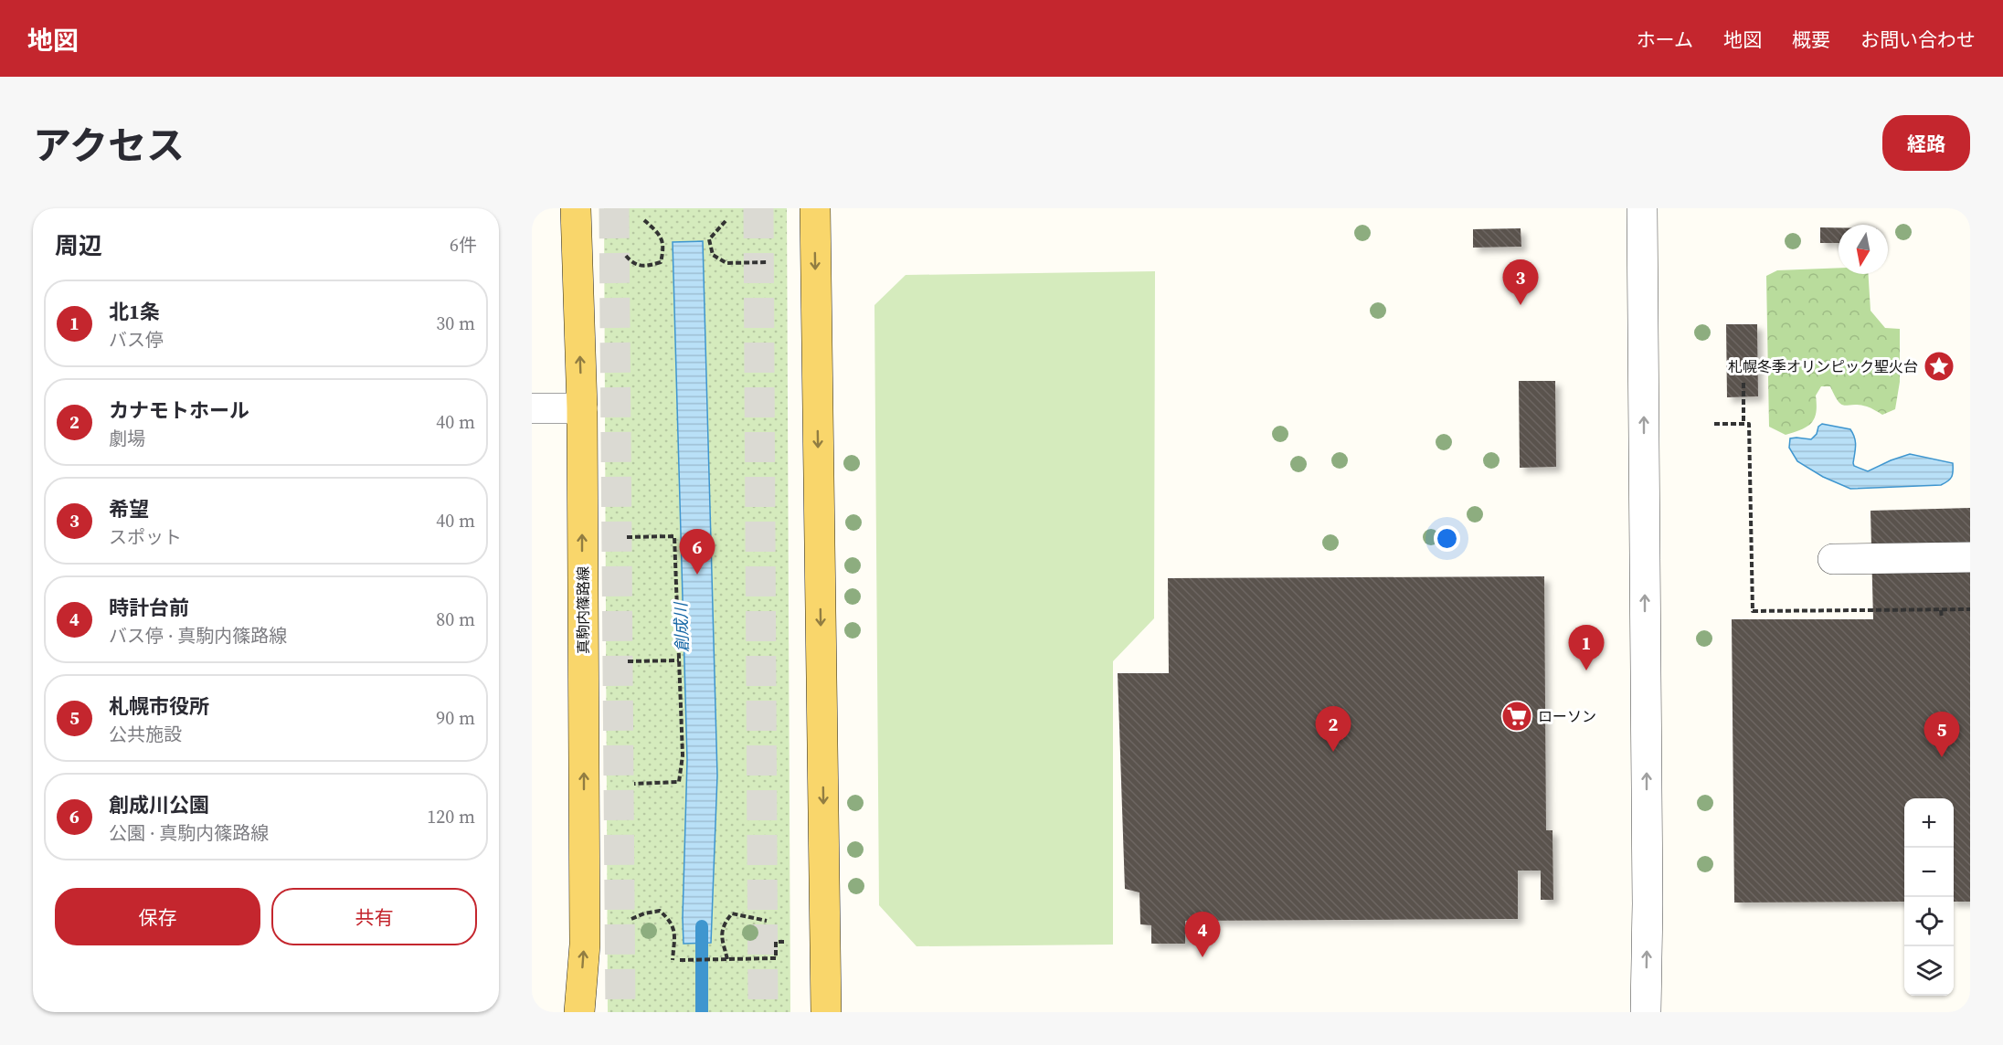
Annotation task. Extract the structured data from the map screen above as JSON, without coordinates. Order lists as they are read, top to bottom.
{
  "streets": {
    "main road": ["真駒内篠路線"]
  },
  "water": ["創成川"],
  "places": {
    "place": ["札幌冬季オリンピック聖火台"],
    "supermarket": ["ローソン"]
  },
  "north": "bottom",
  "page": {
    "header": "地図",
    "nav": [
      "ホーム",
      "地図",
      "概要",
      "お問い合わせ"
    ],
    "title": "アクセス",
    "buttons": [
      "経路",
      ["保存", "共有"]
    ],
    "heading": ["周辺", "6件"],
    "pins": [
      "3",
      "6",
      "1",
      "2",
      "5",
      "4"
    ],
    "list": [
      {
        "mark": "1",
        "name": "北1条",
        "note": "バス停",
        "value": "30 m"
      },
      {
        "mark": "2",
        "name": "カナモトホール",
        "note": "劇場",
        "value": "40 m"
      },
      {
        "mark": "3",
        "name": "希望",
        "note": "スポット",
        "value": "40 m"
      },
      {
        "mark": "4",
        "name": "時計台前",
        "note": "バス停 · 真駒内篠路線",
        "value": "80 m"
      },
      {
        "mark": "5",
        "name": "札幌市役所",
        "note": "公共施設",
        "value": "90 m"
      },
      {
        "mark": "6",
        "name": "創成川公園",
        "note": "公園 · 真駒内篠路線",
        "value": "120 m"
      }
    ],
    "map_buttons": ["+", "−"]
  }
}
